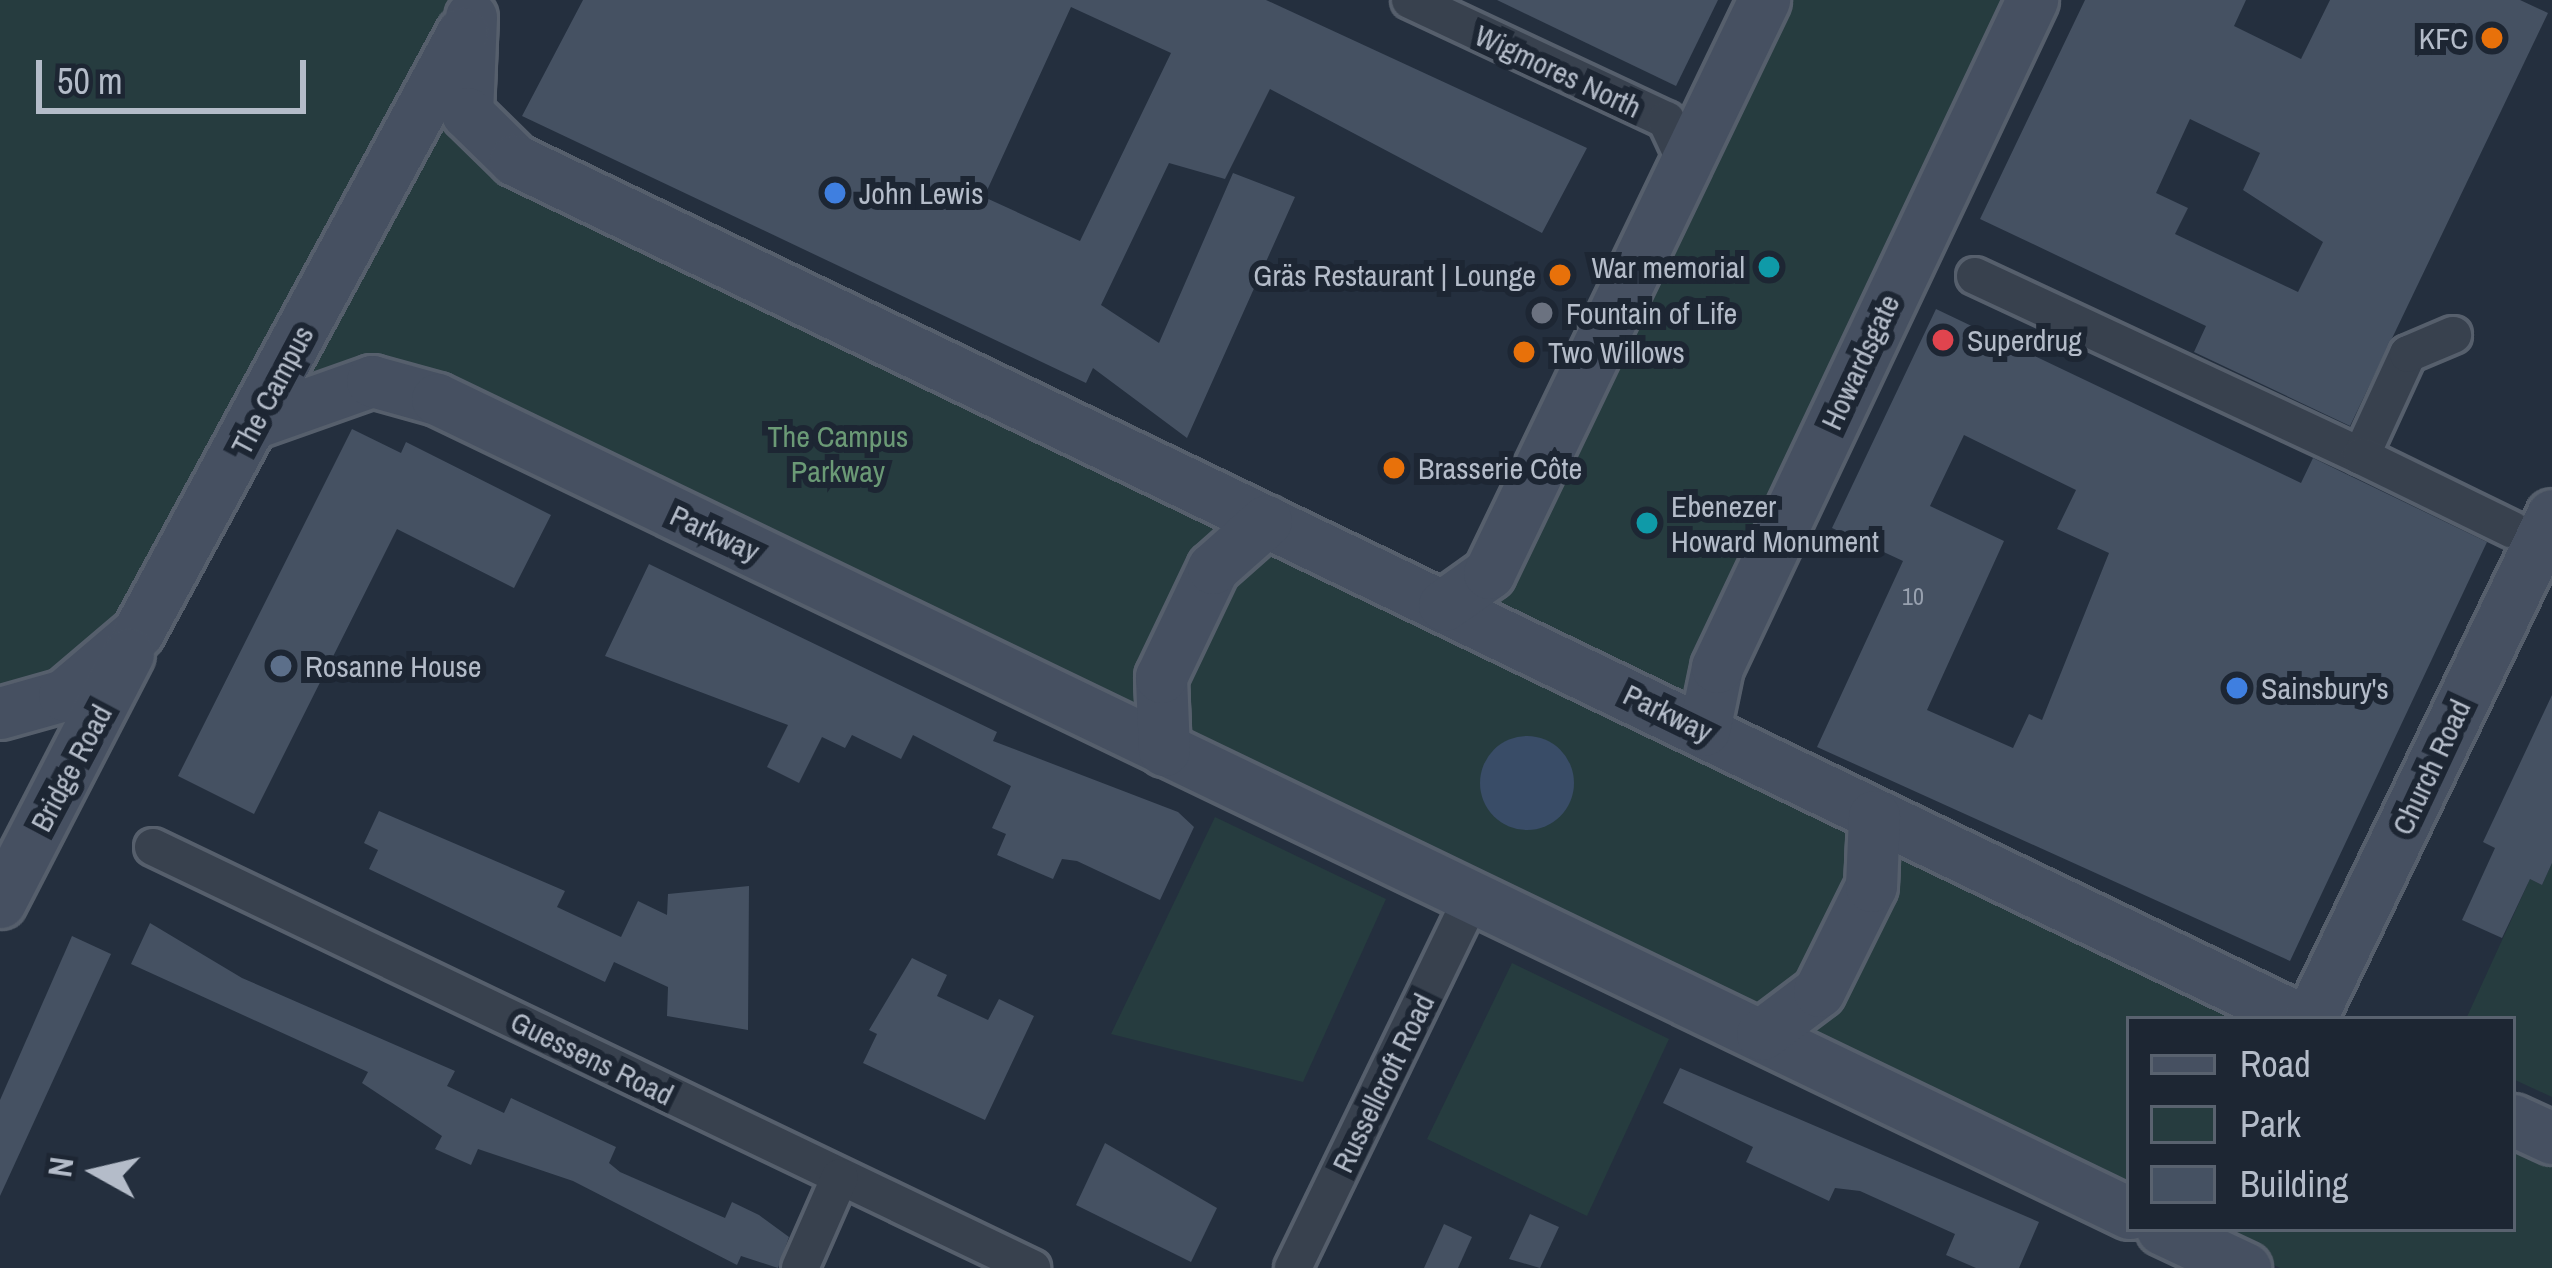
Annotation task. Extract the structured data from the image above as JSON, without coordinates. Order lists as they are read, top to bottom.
{
  "streets": {
    "street": [
      "Wigmores North",
      "Howardsgate",
      "The Campus",
      "Parkway",
      "Church Road",
      "Bridge Road",
      "Guessens Road",
      "Russellcroft Road"
    ]
  },
  "crossings": [
    ["Howardsgate", "Parkway"],
    ["The Campus", "Parkway"],
    ["The Campus", "Bridge Road"],
    ["Parkway", "Russellcroft Road"]
  ],
  "parks": ["The Campus Parkway"],
  "places": [
    "KFC",
    "John Lewis",
    "War memorial",
    "Gräs Restaurant | Lounge",
    "Fountain of Life",
    "Superdrug",
    "Two Willows",
    "Brasserie Côte",
    "Ebenezer Howard Monument",
    "Rosanne House",
    "Sainsbury's"
  ],
  "house_numbers": ["10"],
  "legend": ["Road", "Park", "Building"],
  "scale_bar": "50 m",
  "north": "left"
}
